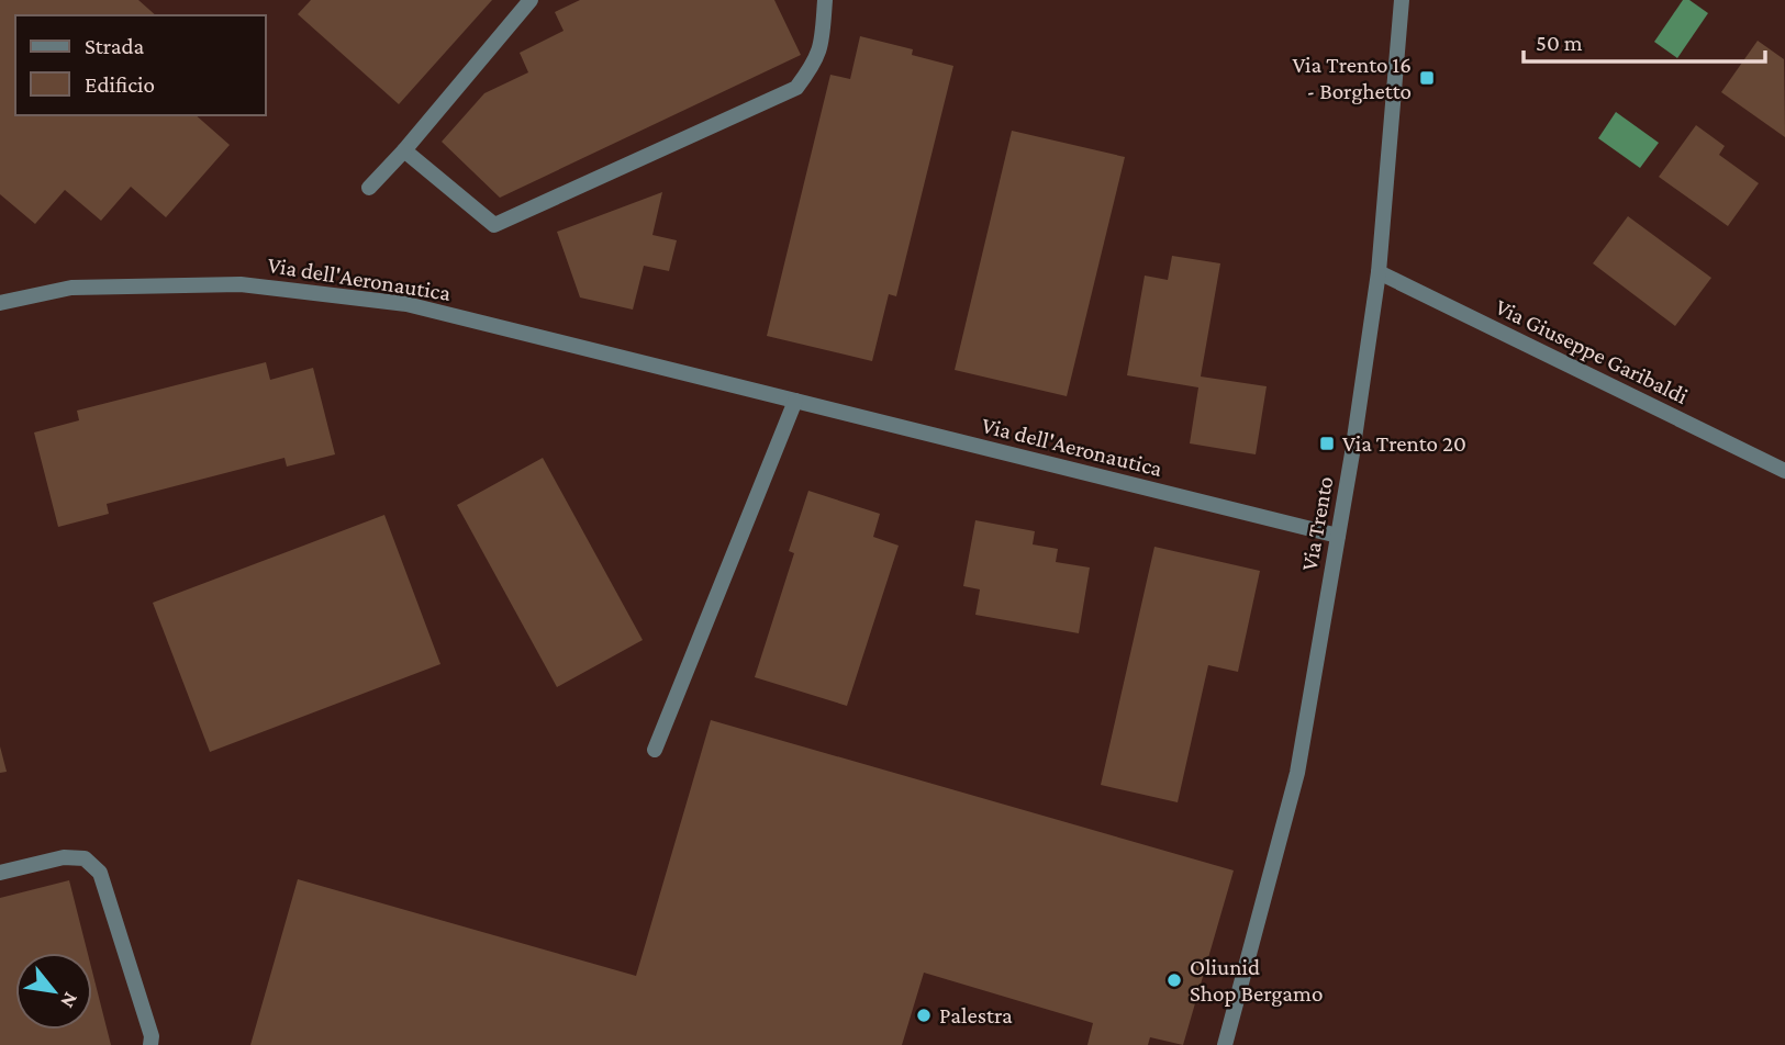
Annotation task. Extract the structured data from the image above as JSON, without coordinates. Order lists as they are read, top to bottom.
{
  "streets": {
    "street": ["Via dell'Aeronautica", "Via Giuseppe Garibaldi", "Via Trento"]
  },
  "crossings": [
    ["Via dell'Aeronautica", "Via Trento"],
    ["Via Giuseppe Garibaldi", "Via Trento"]
  ],
  "places": {
    "transit": ["Via Trento 16 - Borghetto", "Via Trento 20"],
    "other": ["Oliunid Shop Bergamo", "Palestra"]
  },
  "legend": ["Strada", "Edificio"],
  "scale_bar": "50 m",
  "north": "bottom right"
}
